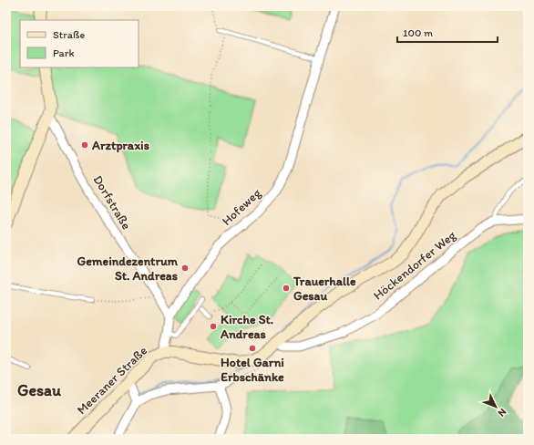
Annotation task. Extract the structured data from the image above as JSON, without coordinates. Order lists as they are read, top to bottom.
{
  "streets": {
    "street": [
      "Dorfstraße",
      "Hofeweg",
      "Höckendorfer Weg",
      "Meeraner Straße"
    ]
  },
  "crossings": [
    ["Dorfstraße", "Hofeweg"],
    ["Hofeweg", "Meeraner Straße"],
    ["Höckendorfer Weg", "Meeraner Straße"]
  ],
  "districts": ["Gesau"],
  "places": [
    "Arztpraxis",
    "Gemeindezentrum St. Andreas",
    "Trauerhalle Gesau",
    "Kirche St. Andreas",
    "Hotel Garni Erbschänke"
  ],
  "legend": ["Straße", "Park"],
  "scale_bar": "100 m",
  "north": "bottom right"
}
